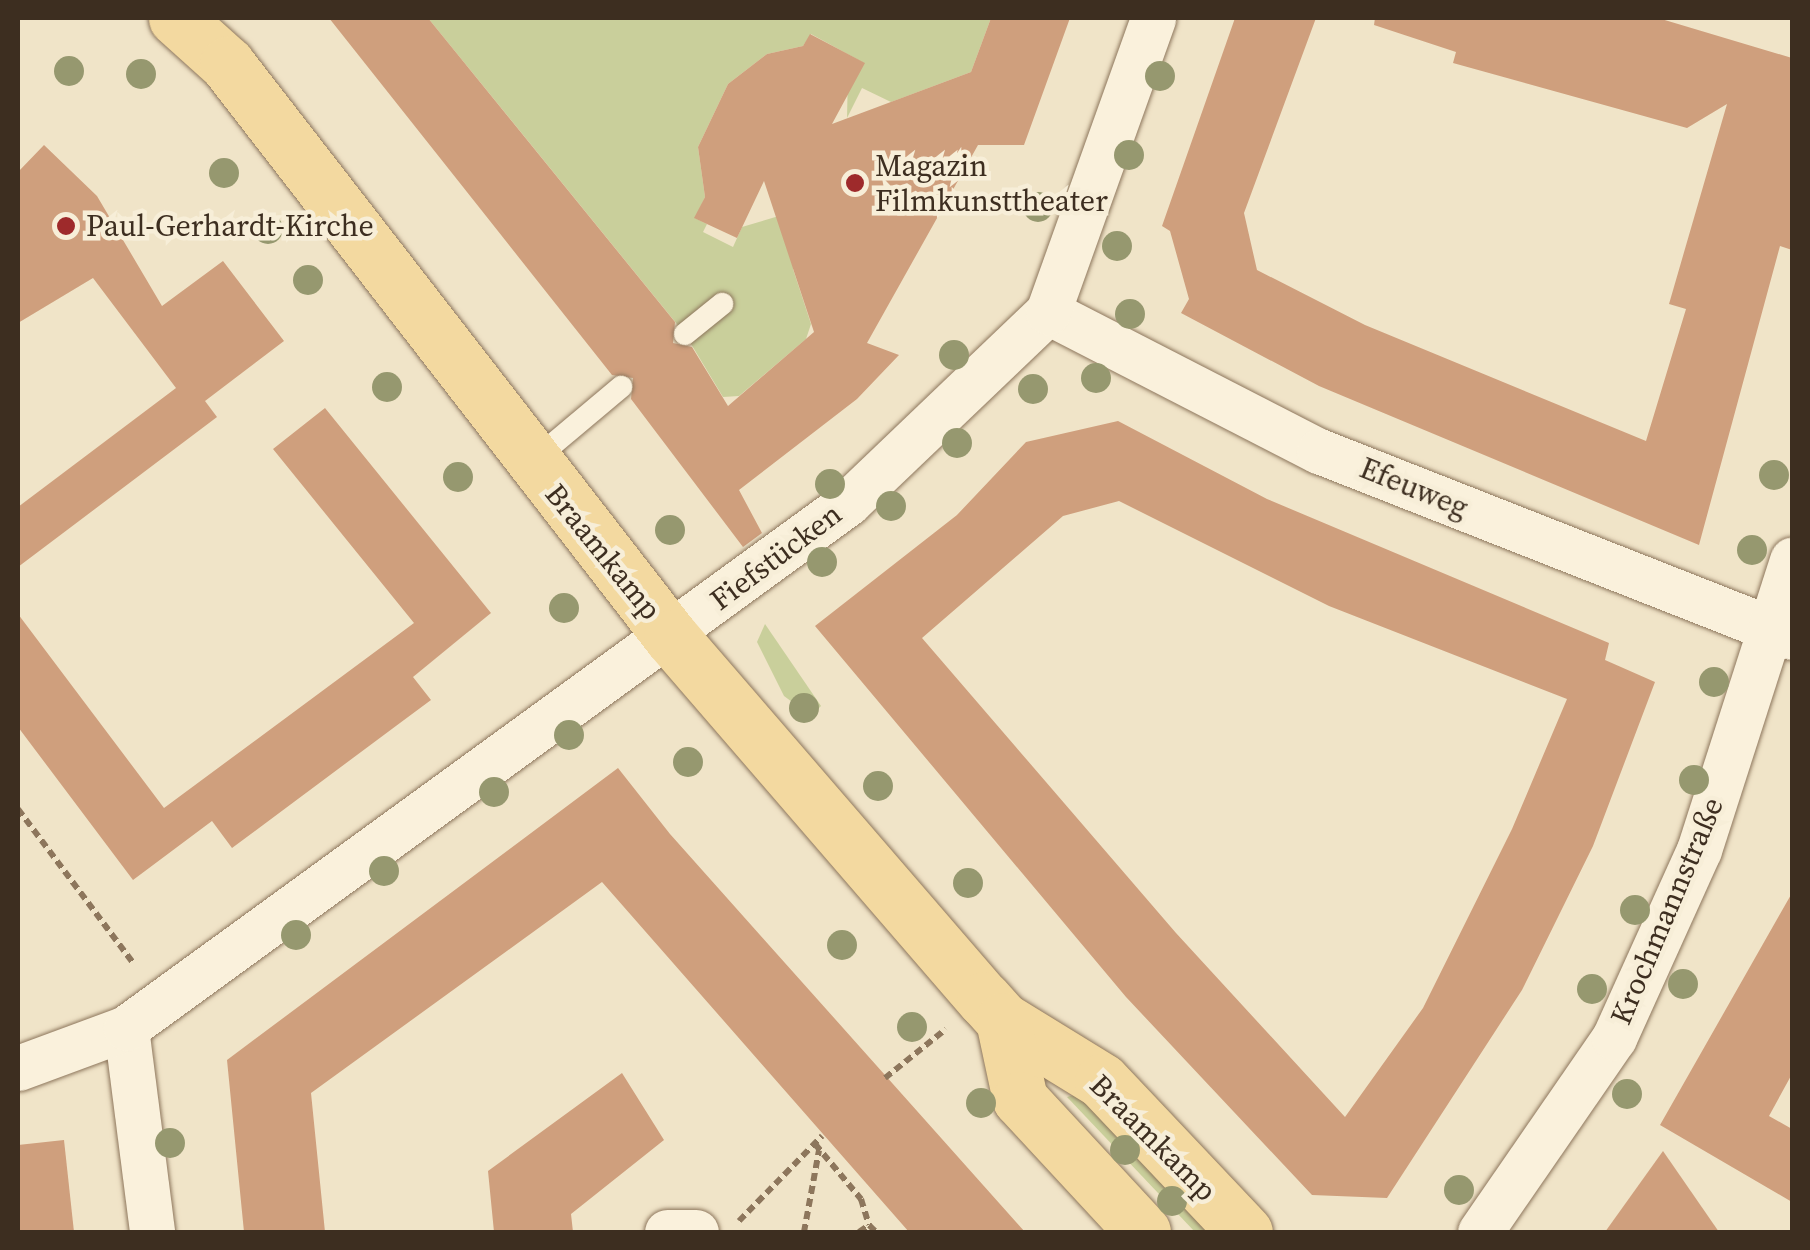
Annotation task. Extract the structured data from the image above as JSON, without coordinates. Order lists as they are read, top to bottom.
{
  "streets": {
    "main road": ["Braamkamp"],
    "street": ["Efeuweg", "Fiefstücken", "Krochmannstraße"]
  },
  "crossings": [
    ["Efeuweg", "Fiefstücken"],
    ["Efeuweg", "Krochmannstraße"],
    ["Braamkamp", "Fiefstücken"]
  ],
  "places": ["Magazin Filmkunsttheater", "Paul-Gerhardt-Kirche"]
}
